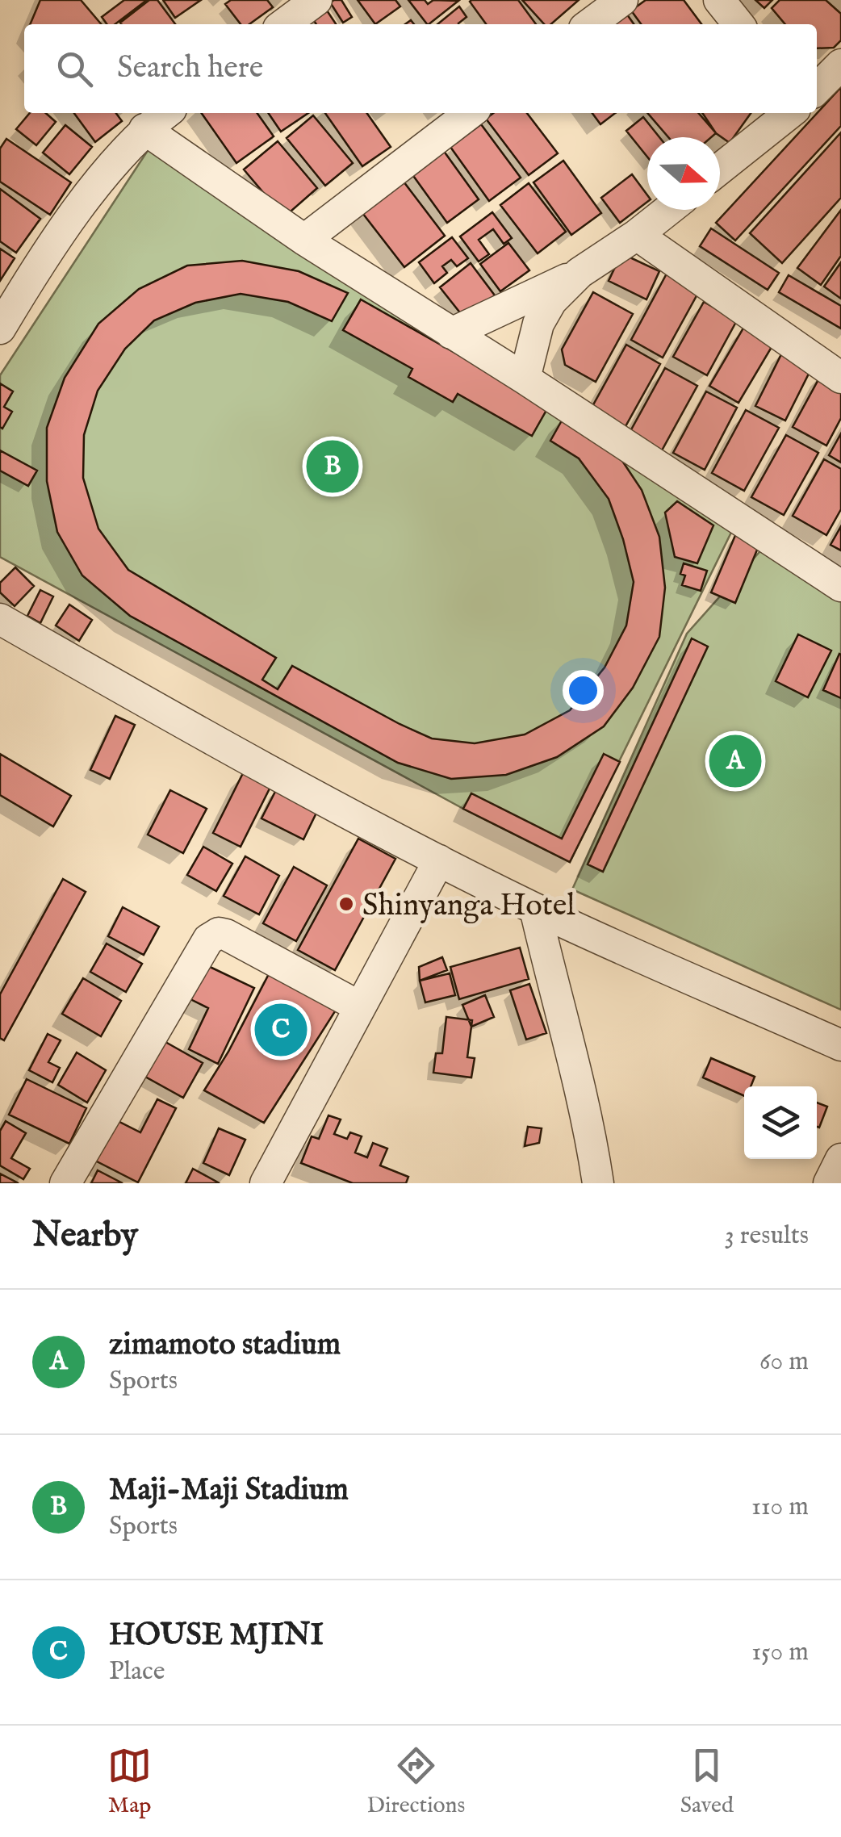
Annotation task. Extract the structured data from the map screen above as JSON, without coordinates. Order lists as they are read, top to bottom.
{
  "places": ["Shinyanga Hotel"],
  "north": "right",
  "page": {
    "search": "Search here",
    "pins": ["B", "A", "C"],
    "heading": ["Nearby", "3 results"],
    "list": [
      {
        "mark": "A",
        "name": "zimamoto stadium",
        "note": "Sports",
        "value": "60 m"
      },
      {
        "mark": "B",
        "name": "Maji-Maji Stadium",
        "note": "Sports",
        "value": "110 m"
      },
      {
        "mark": "C",
        "name": "HOUSE MJINI",
        "note": "Place",
        "value": "150 m"
      }
    ],
    "nav": ["Map", "Directions", "Saved"]
  }
}
